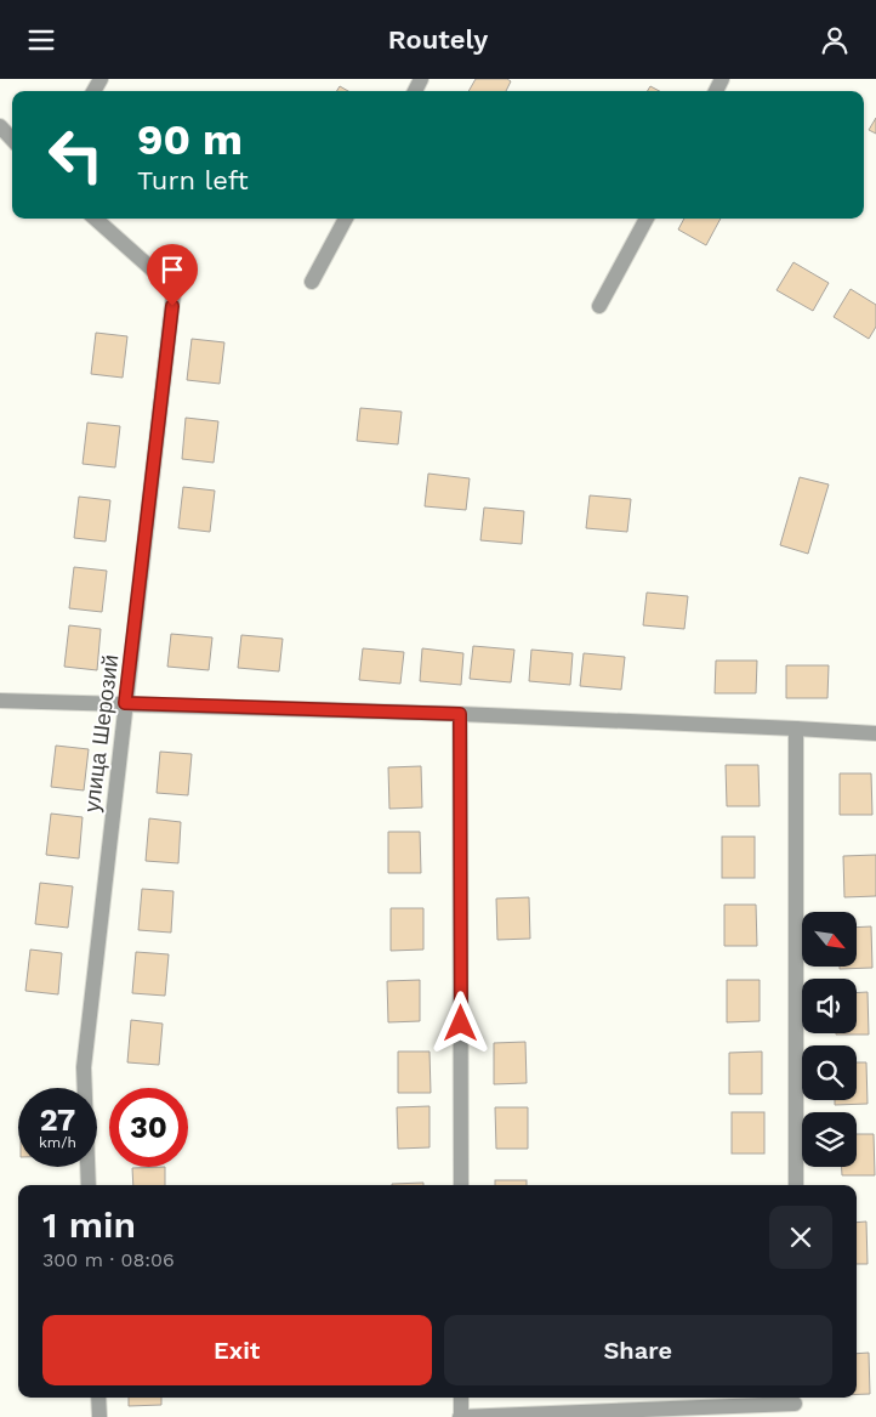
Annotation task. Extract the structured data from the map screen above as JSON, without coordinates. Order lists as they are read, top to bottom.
{
  "streets": {
    "street": ["улица Шерозий"]
  },
  "north": "bottom right",
  "page": {
    "header": "Routely",
    "turn": ["90 m", "Turn left"],
    "speed": "27 km/h",
    "limit": "30",
    "heading": ["1 min", "300 m · 08:06"],
    "buttons": ["Exit", "Share"]
  }
}
